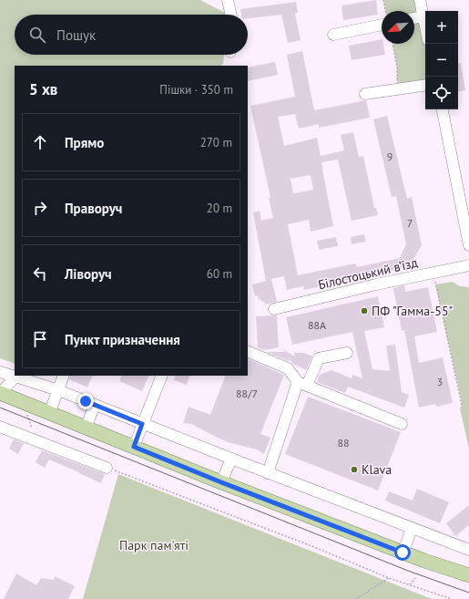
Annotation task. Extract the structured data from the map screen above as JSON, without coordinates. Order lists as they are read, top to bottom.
{
  "streets": {
    "street": ["Білостоцький в’їзд"]
  },
  "parks": ["Парк пам'яті"],
  "places": ["ПФ \"Гамма-55\"", "Klava"],
  "house_numbers": [
    "9",
    "7",
    "88А",
    "3",
    "88/7",
    "88"
  ],
  "north": "bottom left",
  "page": {
    "map_buttons": ["+", "−"],
    "search": "Пошук",
    "heading": ["5 хв", "Пішки · 350 m"],
    "list": [
      ["Прямо", "270 m"],
      ["Праворуч", "20 m"],
      ["Ліворуч", "60 m"],
      "Пункт призначення"
    ]
  }
}
